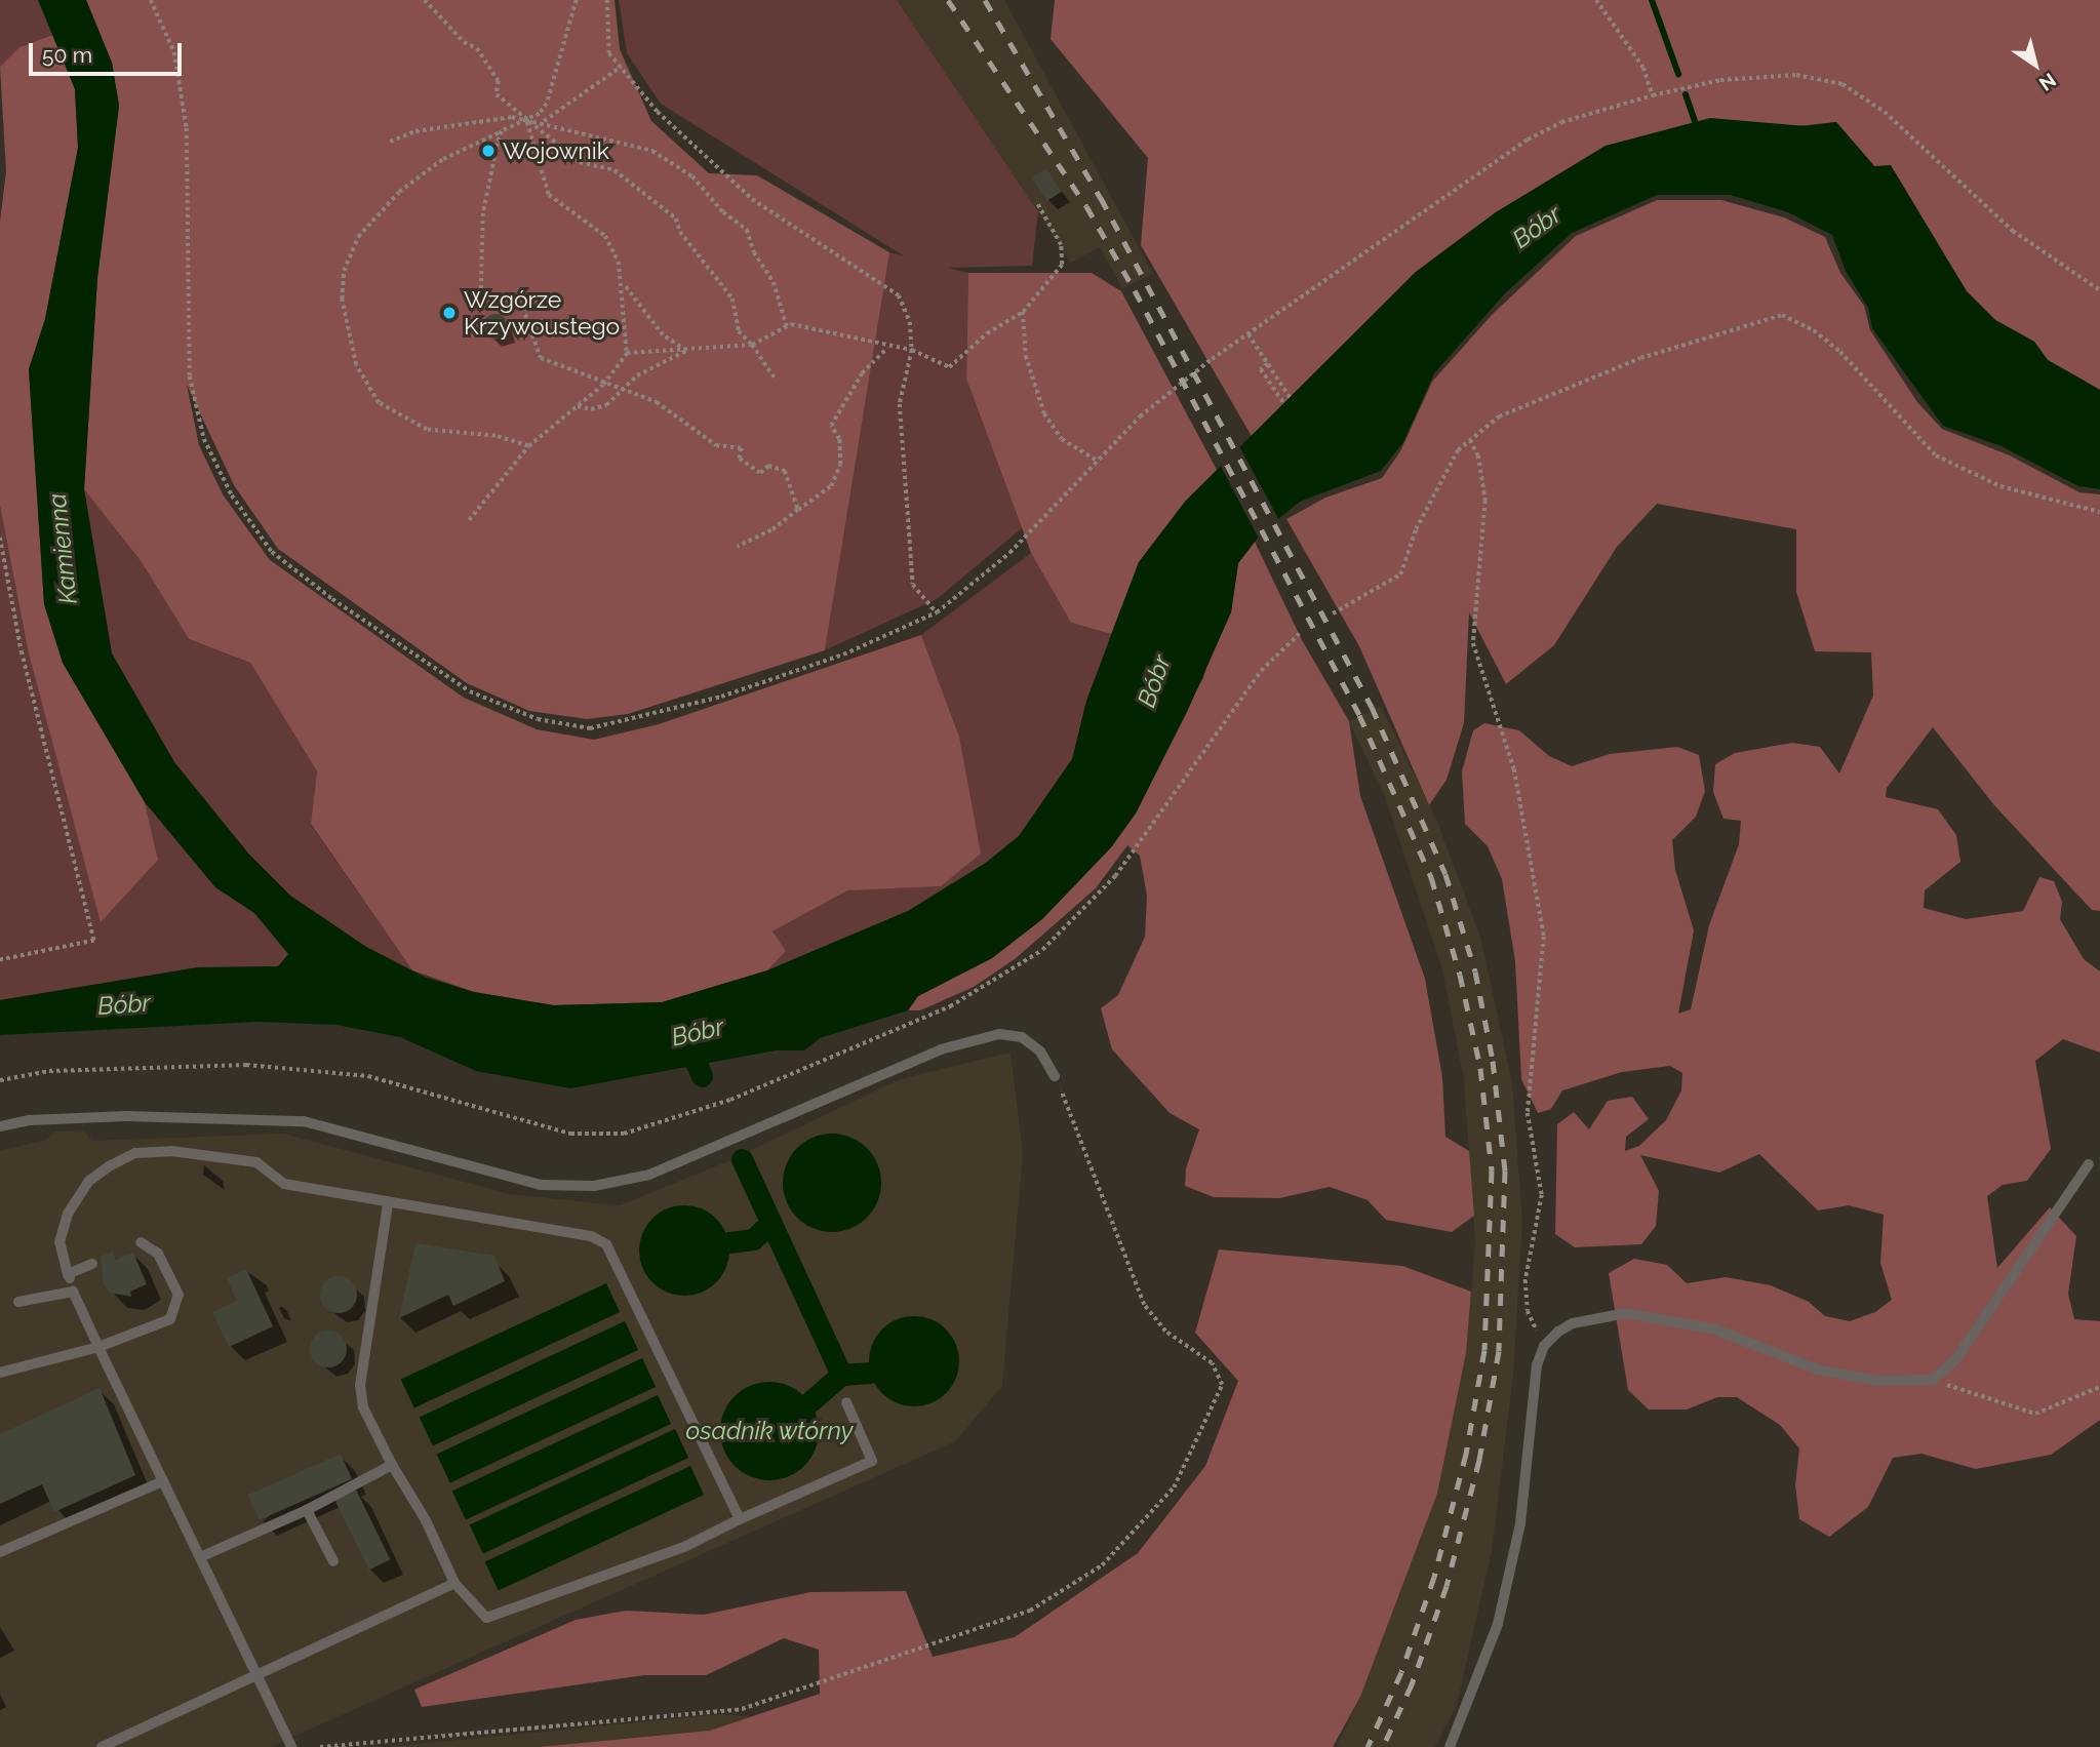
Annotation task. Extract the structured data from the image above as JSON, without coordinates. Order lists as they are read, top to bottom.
{
  "water": ["Bóbr", "Kamienna", "osadnik wtórny"],
  "places": ["Wojownik", "Wzgórze Krzywoustego"],
  "scale_bar": "50 m",
  "north": "bottom right"
}
